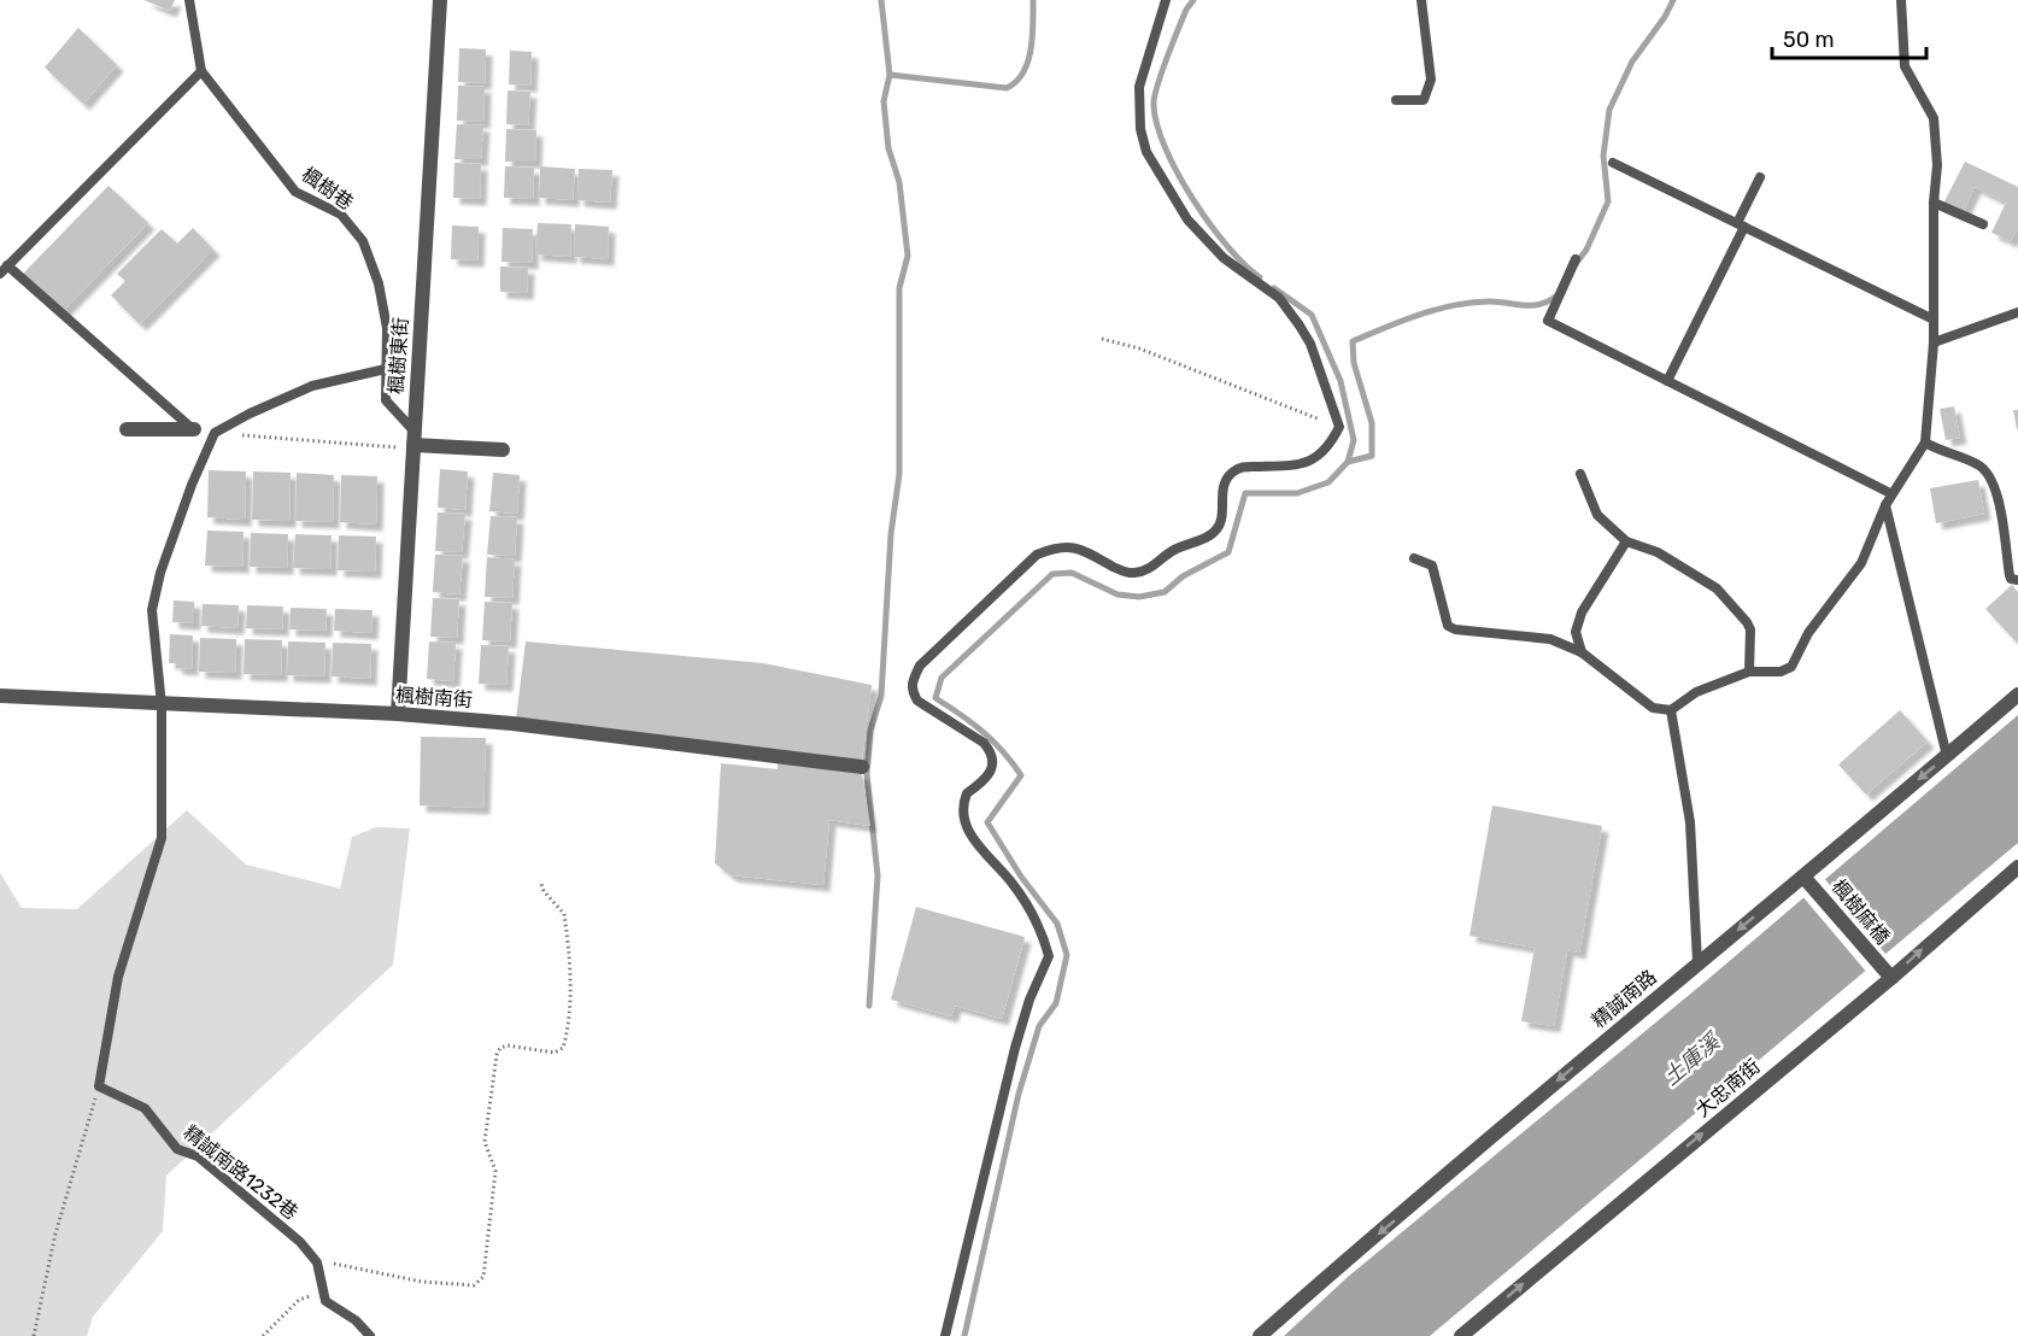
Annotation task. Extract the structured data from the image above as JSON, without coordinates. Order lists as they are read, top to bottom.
{
  "streets": {
    "street": [
      "楓樹東街",
      "楓樹南街",
      "楓樹麻橋",
      "精誠南路",
      "大忠南街"
    ],
    "lane": ["楓樹巷", "精誠南路1232巷"]
  },
  "crossings": [
    ["楓樹巷", "楓樹東街"],
    ["楓樹東街", "楓樹南街"],
    ["楓樹麻橋", "精誠南路"],
    ["楓樹麻橋", "大忠南街"]
  ],
  "one_way": ["精誠南路", "大忠南街"],
  "water": ["土庫溪"],
  "scale_bar": "50 m"
}
